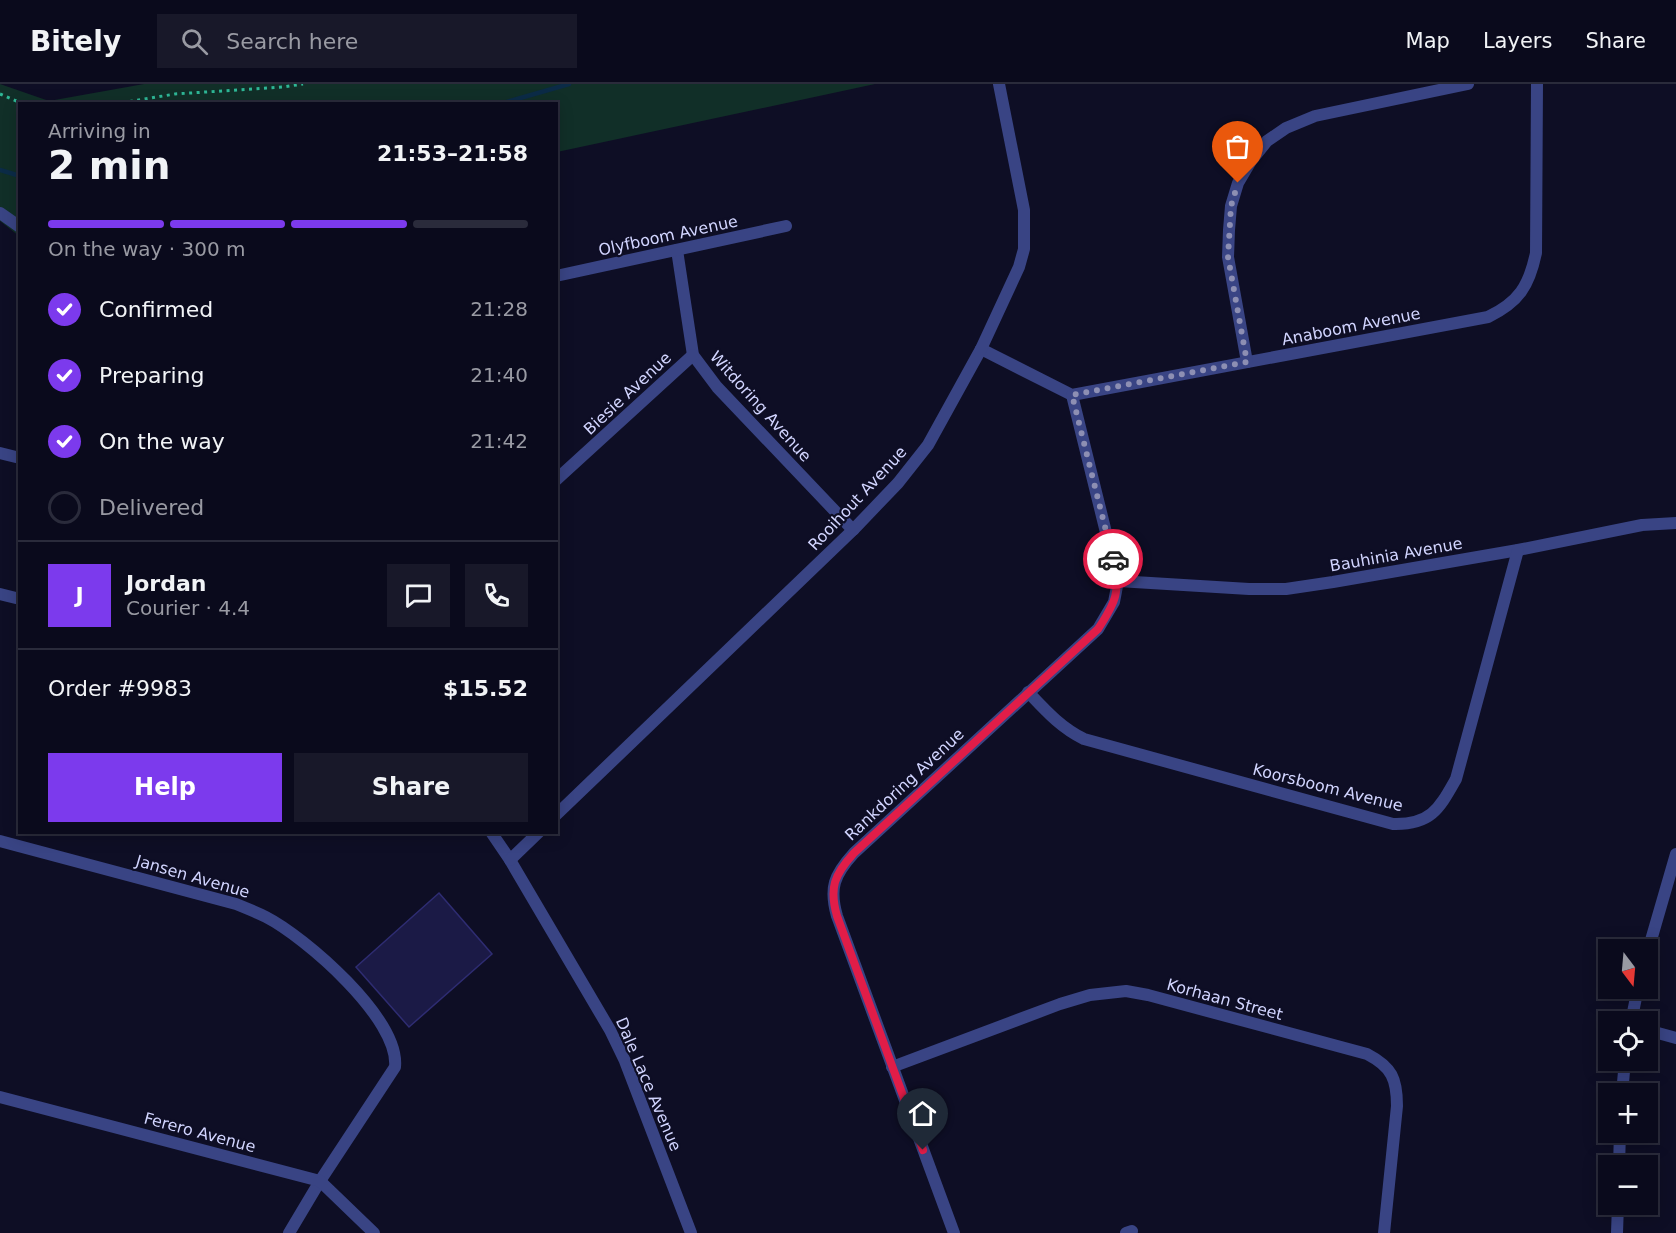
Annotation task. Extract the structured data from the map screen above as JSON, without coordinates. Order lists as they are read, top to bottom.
{
  "streets": {
    "street": [
      "Olyfboom Avenue",
      "Anaboom Avenue",
      "Biesie Avenue",
      "Witdoring Avenue",
      "Rooihout Avenue",
      "Bauhinia Avenue",
      "Rankdoring Avenue",
      "Koorsboom Avenue",
      "Jansen Avenue",
      "Korhaan Street",
      "Dale Lace Avenue",
      "Ferero Avenue"
    ]
  },
  "crossings": [
    ["Olyfboom Avenue", "Witdoring Avenue"],
    ["Biesie Avenue", "Witdoring Avenue"],
    ["Witdoring Avenue", "Rooihout Avenue"],
    ["Bauhinia Avenue", "Rankdoring Avenue"],
    ["Bauhinia Avenue", "Koorsboom Avenue"],
    ["Rankdoring Avenue", "Koorsboom Avenue"],
    ["Rankdoring Avenue", "Korhaan Street"],
    ["Jansen Avenue", "Ferero Avenue"]
  ],
  "north": "bottom",
  "page": {
    "header": "Bitely",
    "search": "Search here",
    "nav": ["Map", "Layers", "Share"],
    "heading": ["2 min", "Arriving in", "21:53–21:58"],
    "panel": [
      "Jordan",
      "Courier · 4.4",
      "Order #9983",
      "$15.52"
    ],
    "bar": "On the way · 300 m",
    "list": [
      ["Confirmed", "21:28"],
      ["Preparing", "21:40"],
      ["On the way", "21:42"],
      "Delivered"
    ],
    "round": "J",
    "buttons": ["Help", "Share"],
    "map_buttons": ["+", "−"]
  }
}
